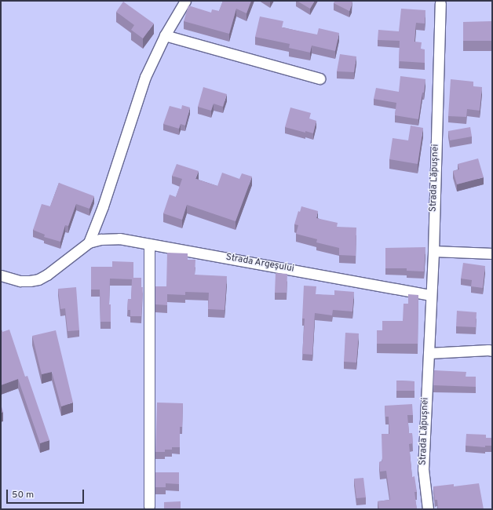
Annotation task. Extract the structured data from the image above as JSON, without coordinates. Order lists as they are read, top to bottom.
{
  "streets": {
    "street": ["Strada Lăpușnei", "Strada Argeșului"]
  },
  "crossings": [
    ["Strada Lăpușnei", "Strada Argeșului"]
  ],
  "scale_bar": "50 m"
}
